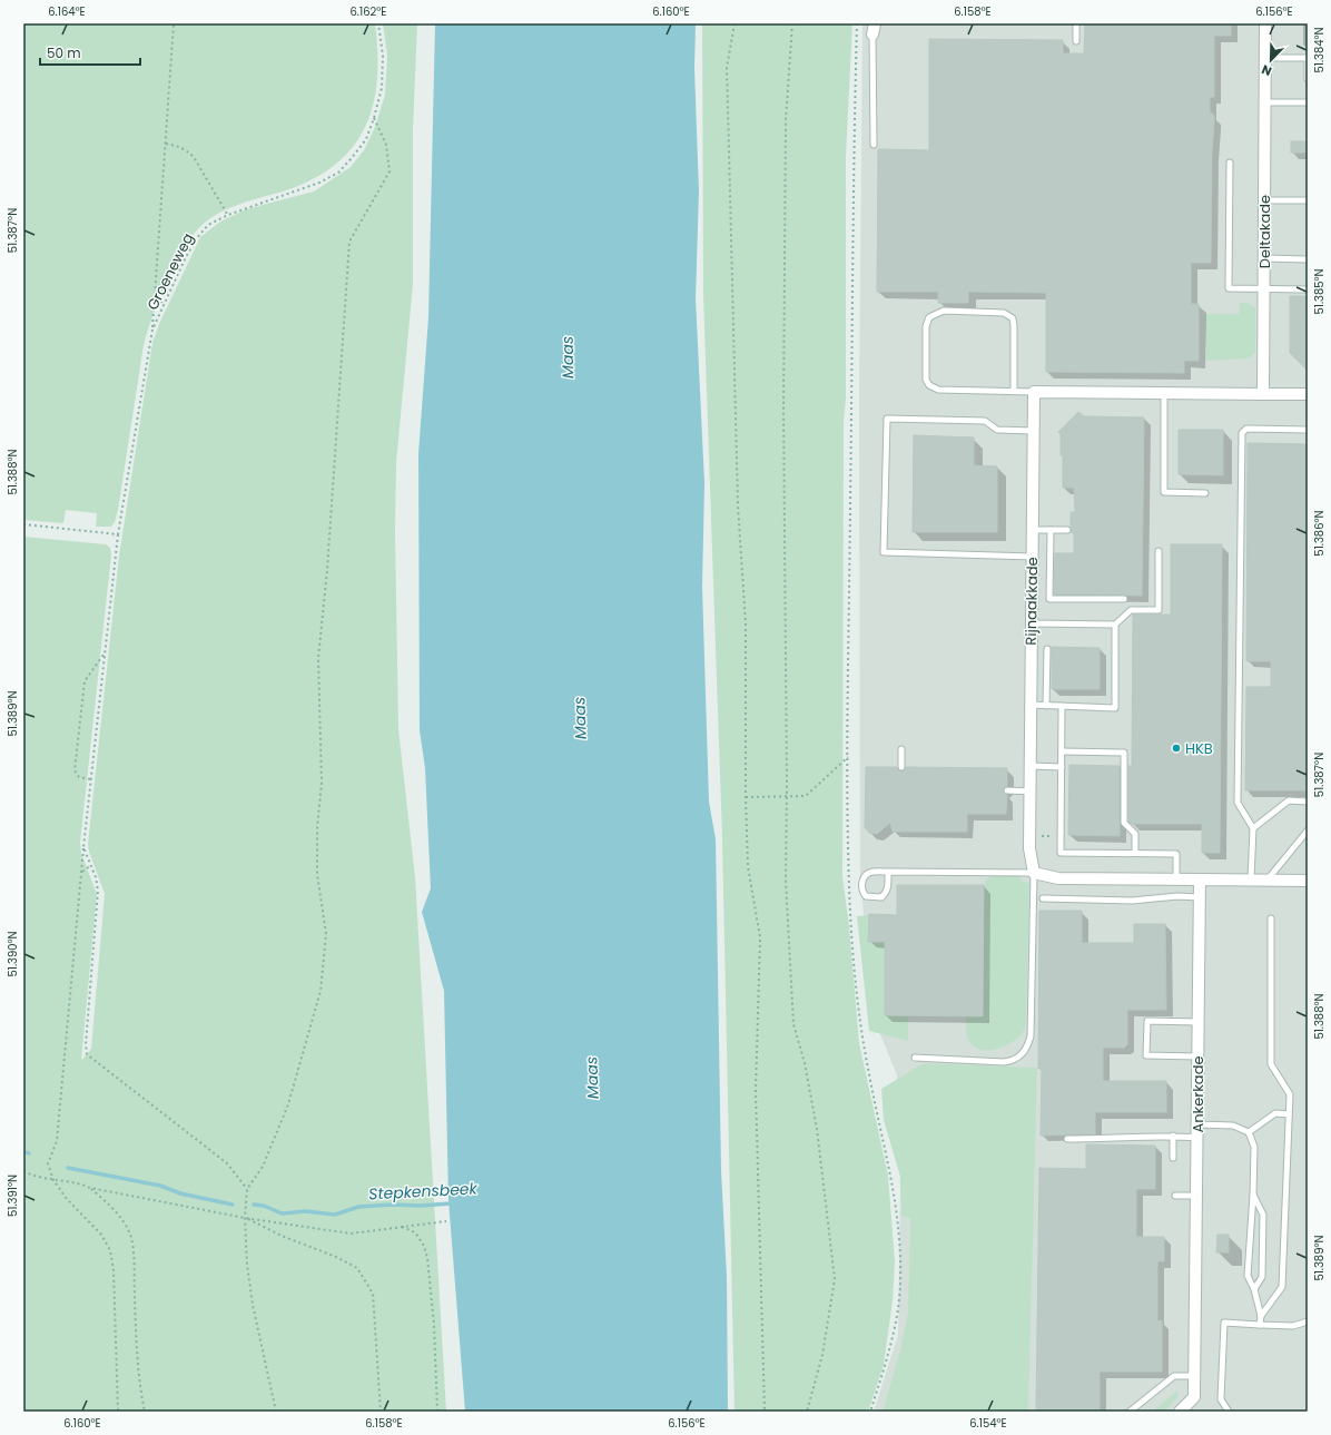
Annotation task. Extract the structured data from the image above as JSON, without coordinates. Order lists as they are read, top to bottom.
{
  "streets": {
    "street": ["Deltakade", "Rijnaakkade", "Ankerkade"],
    "path": ["Groeneweg"]
  },
  "water": ["Maas", "Stepkensbeek"],
  "places": ["HKB"],
  "scale_bar": "50 m",
  "north": "bottom left",
  "coordinates": [
    "6.164°E",
    "6.162°E",
    "6.160°E",
    "6.158°E",
    "6.156°E",
    "51.384°N",
    "51.387°N",
    "51.385°N",
    "51.388°N",
    "51.386°N",
    "51.389°N",
    "51.390°N",
    "51.391°N",
    "6.154°E"
  ]
}
